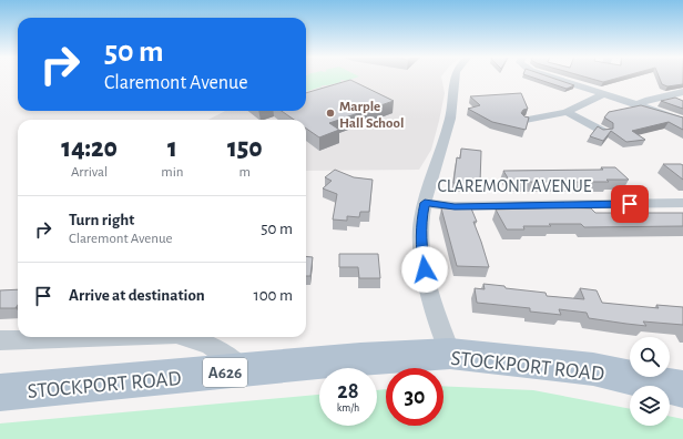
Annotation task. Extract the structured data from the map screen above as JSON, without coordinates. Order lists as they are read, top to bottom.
{
  "streets": {
    "main road": ["STOCKPORT ROAD", "A626"],
    "street": ["CLAREMONT AVENUE"]
  },
  "places": ["Marple Hall School"],
  "page": {
    "turn": ["50 m", "Claremont Avenue"],
    "eta": [
      "14:20",
      "Arrival",
      "1",
      "min",
      "150",
      "m"
    ],
    "list": [
      {
        "name": "Turn right",
        "note": "Claremont Avenue",
        "value": "50 m"
      },
      {
        "name": "Arrive at destination",
        "value": "100 m"
      }
    ],
    "speed": "28 km/h",
    "limit": "30"
  }
}
